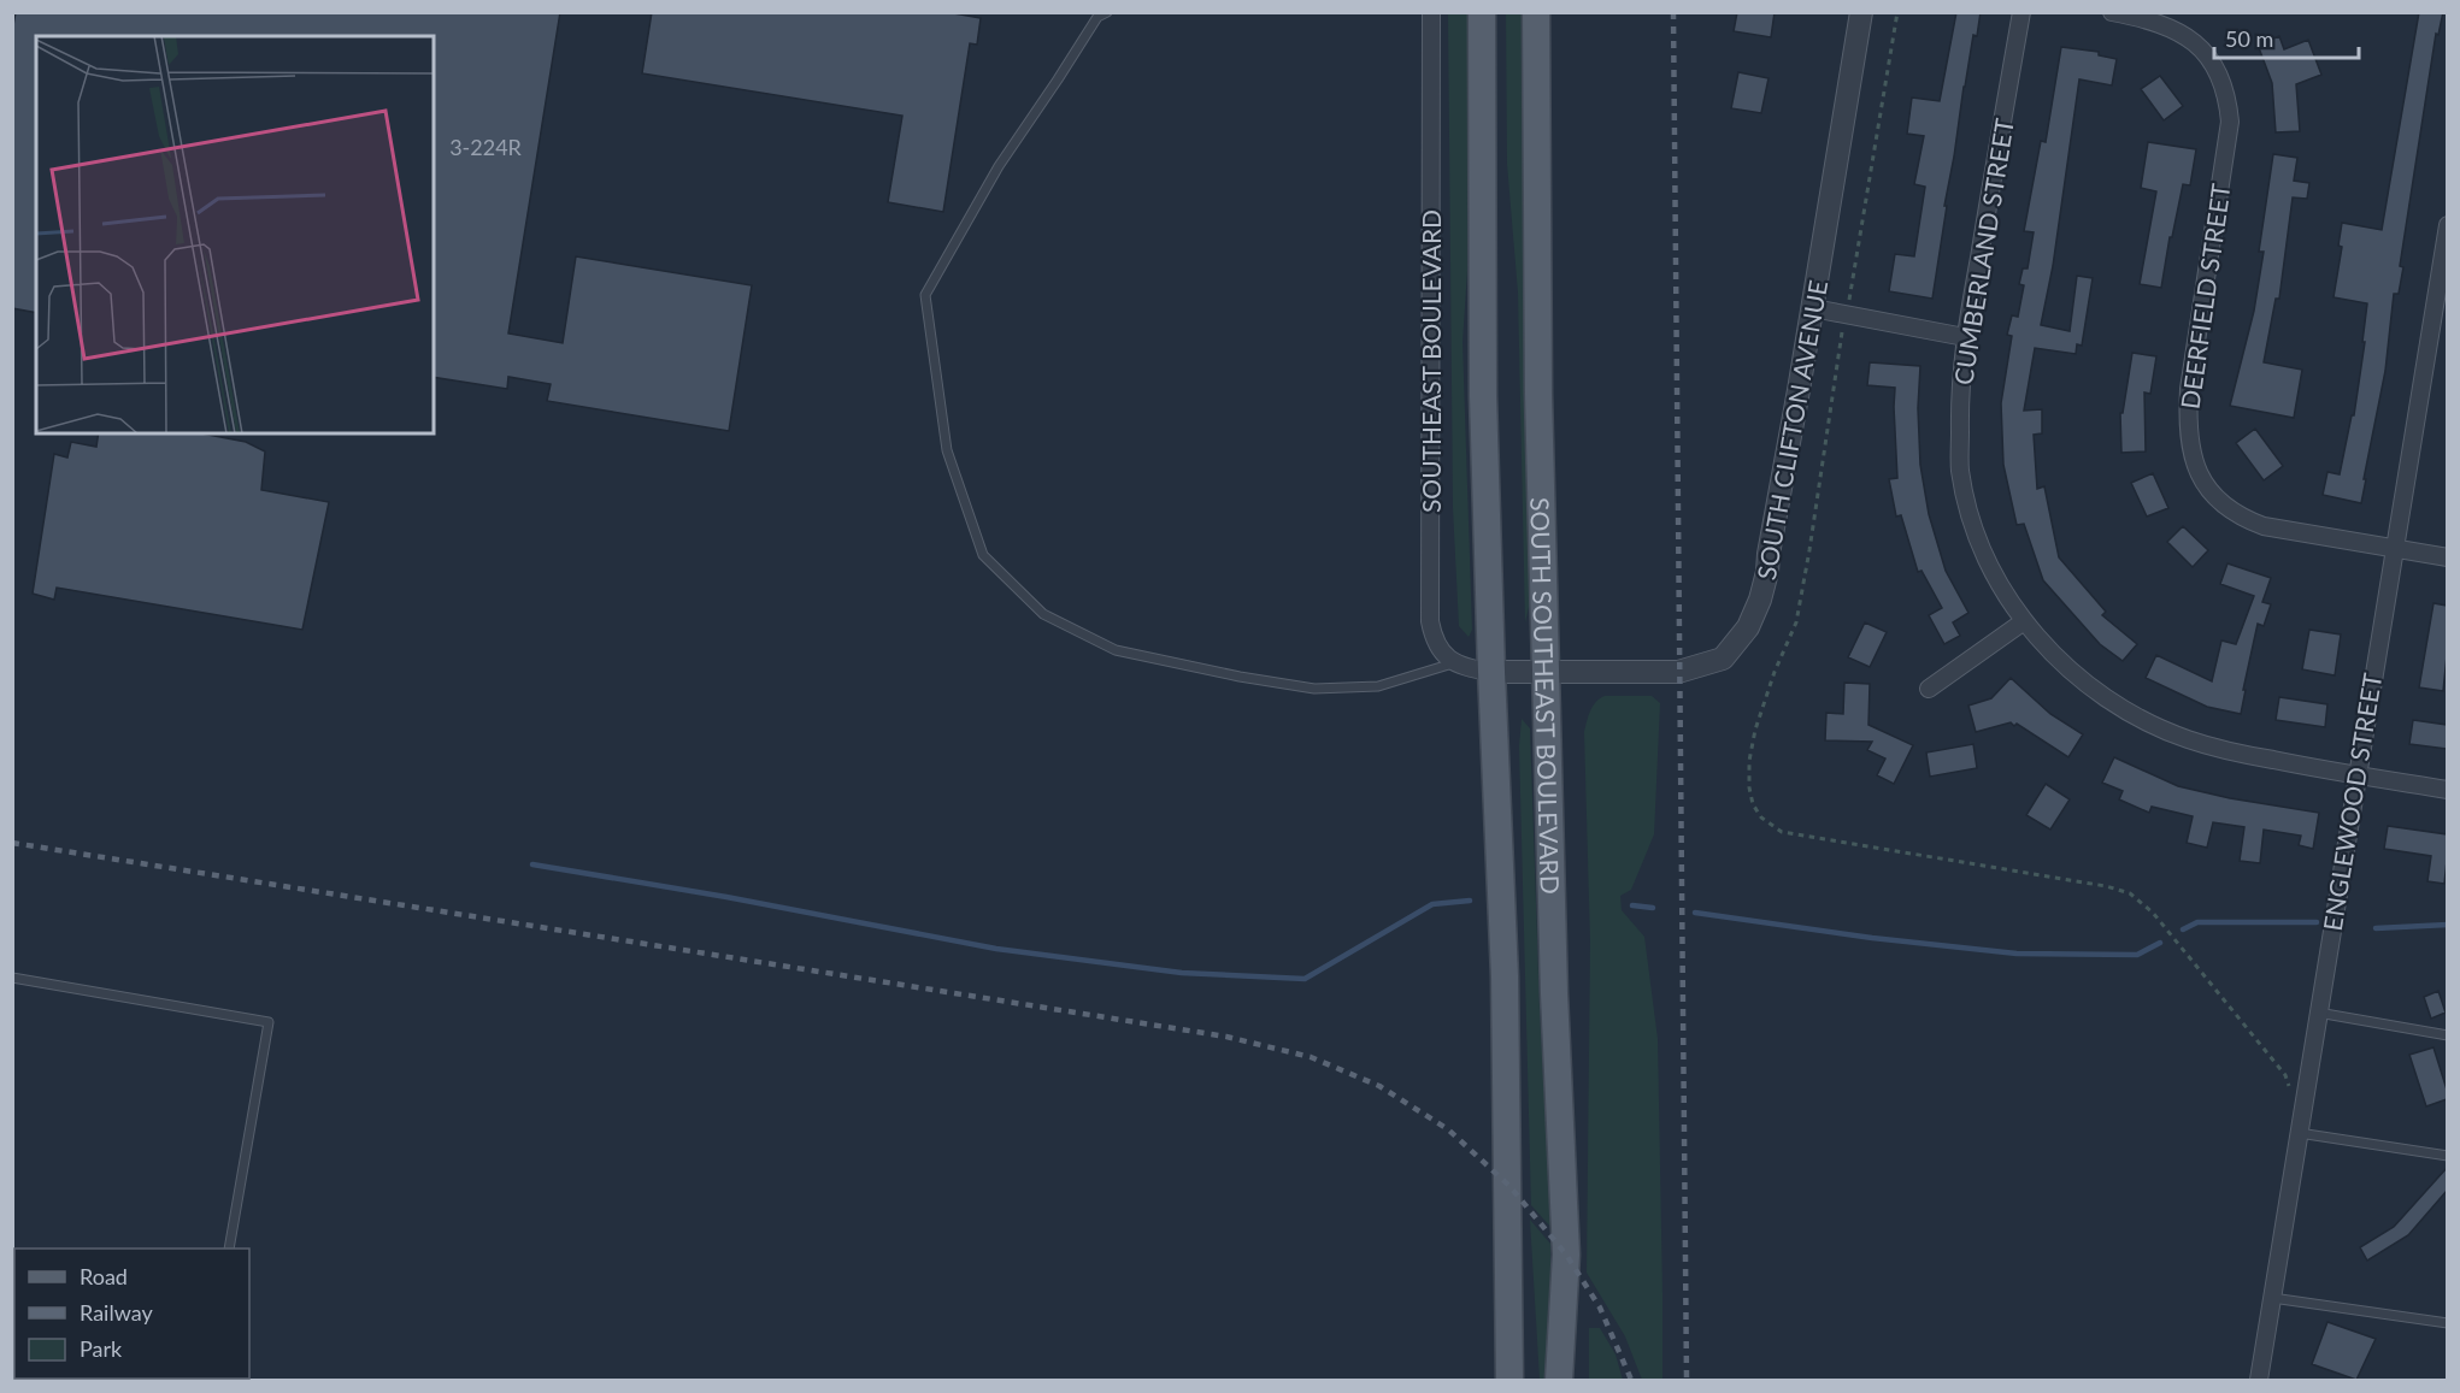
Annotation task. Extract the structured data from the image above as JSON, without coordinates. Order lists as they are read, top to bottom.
{
  "streets": {
    "main road": ["SOUTH SOUTHEAST BOULEVARD"],
    "street": [
      "CUMBERLAND STREET",
      "DEERFIELD STREET",
      "SOUTHEAST BOULEVARD",
      "SOUTH CLIFTON AVENUE",
      "ENGLEWOOD STREET"
    ]
  },
  "crossings": [
    ["CUMBERLAND STREET", "ENGLEWOOD STREET"],
    ["DEERFIELD STREET", "ENGLEWOOD STREET"],
    ["SOUTH CLIFTON AVENUE", "SOUTH SOUTHEAST BOULEVARD"]
  ],
  "house_numbers": ["3-224R"],
  "legend": ["Road", "Railway", "Park"],
  "scale_bar": "50 m"
}
